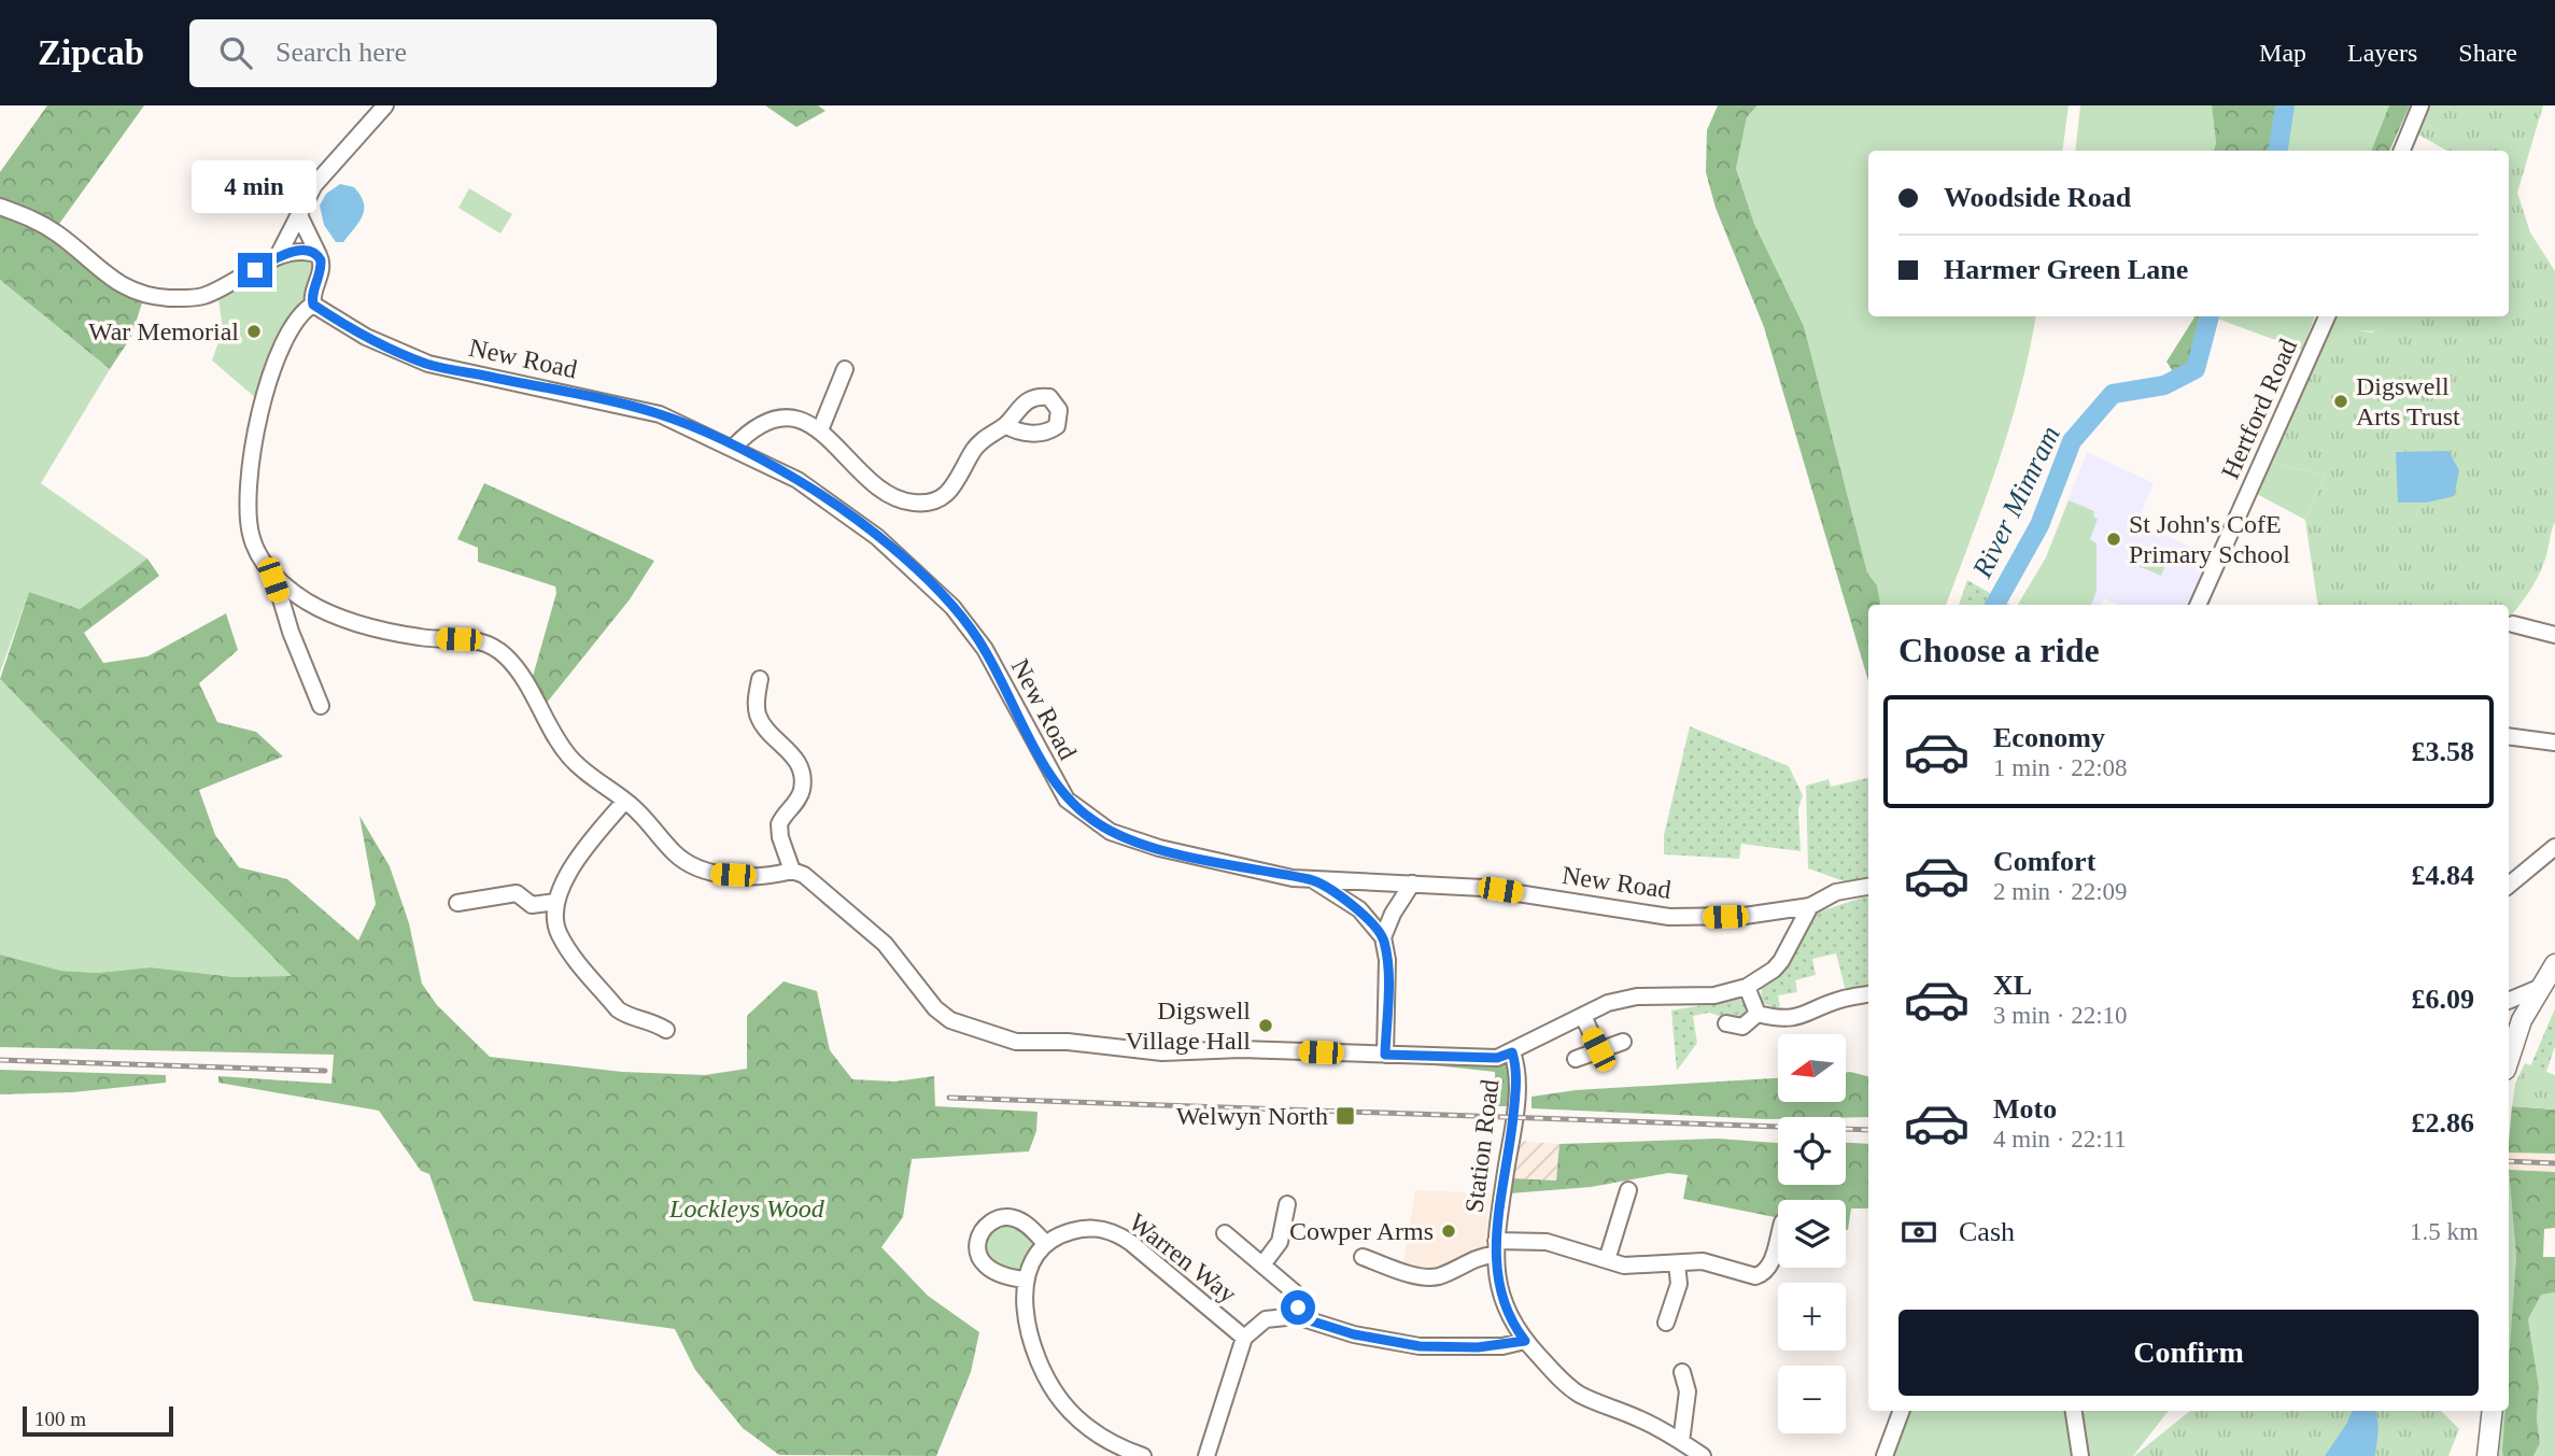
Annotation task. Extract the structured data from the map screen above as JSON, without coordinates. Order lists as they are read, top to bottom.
{
  "streets": {
    "street": [
      "New Road",
      "Hertford Road",
      "Station Road",
      "Warren Way"
    ]
  },
  "water": ["River Mimram"],
  "parks": ["Lockleys Wood"],
  "places": {
    "other": [
      "War Memorial",
      "Digswell Arts Trust",
      "St John's CofE Primary School",
      "Digswell Village Hall",
      "Cowper Arms"
    ],
    "transit": ["Welwyn North"]
  },
  "scale_bar": "100 m",
  "north": "left",
  "page": {
    "header": "Zipcab",
    "search": "Search here",
    "nav": ["Map", "Layers", "Share"],
    "banner": ["Woodside Road", "Harmer Green Lane"],
    "bubble": "4 min",
    "heading": "Choose a ride",
    "list": [
      {
        "name": "Economy",
        "note": "1 min · 22:08",
        "value": "£3.58"
      },
      {
        "name": "Comfort",
        "note": "2 min · 22:09",
        "value": "£4.84"
      },
      {
        "name": "XL",
        "note": "3 min · 22:10",
        "value": "£6.09"
      },
      {
        "name": "Moto",
        "note": "4 min · 22:11",
        "value": "£2.86"
      }
    ],
    "map_buttons": ["+", "−"],
    "pay": ["Cash", "1.5 km"],
    "buttons": "Confirm",
    "scale": "100 m"
  }
}
